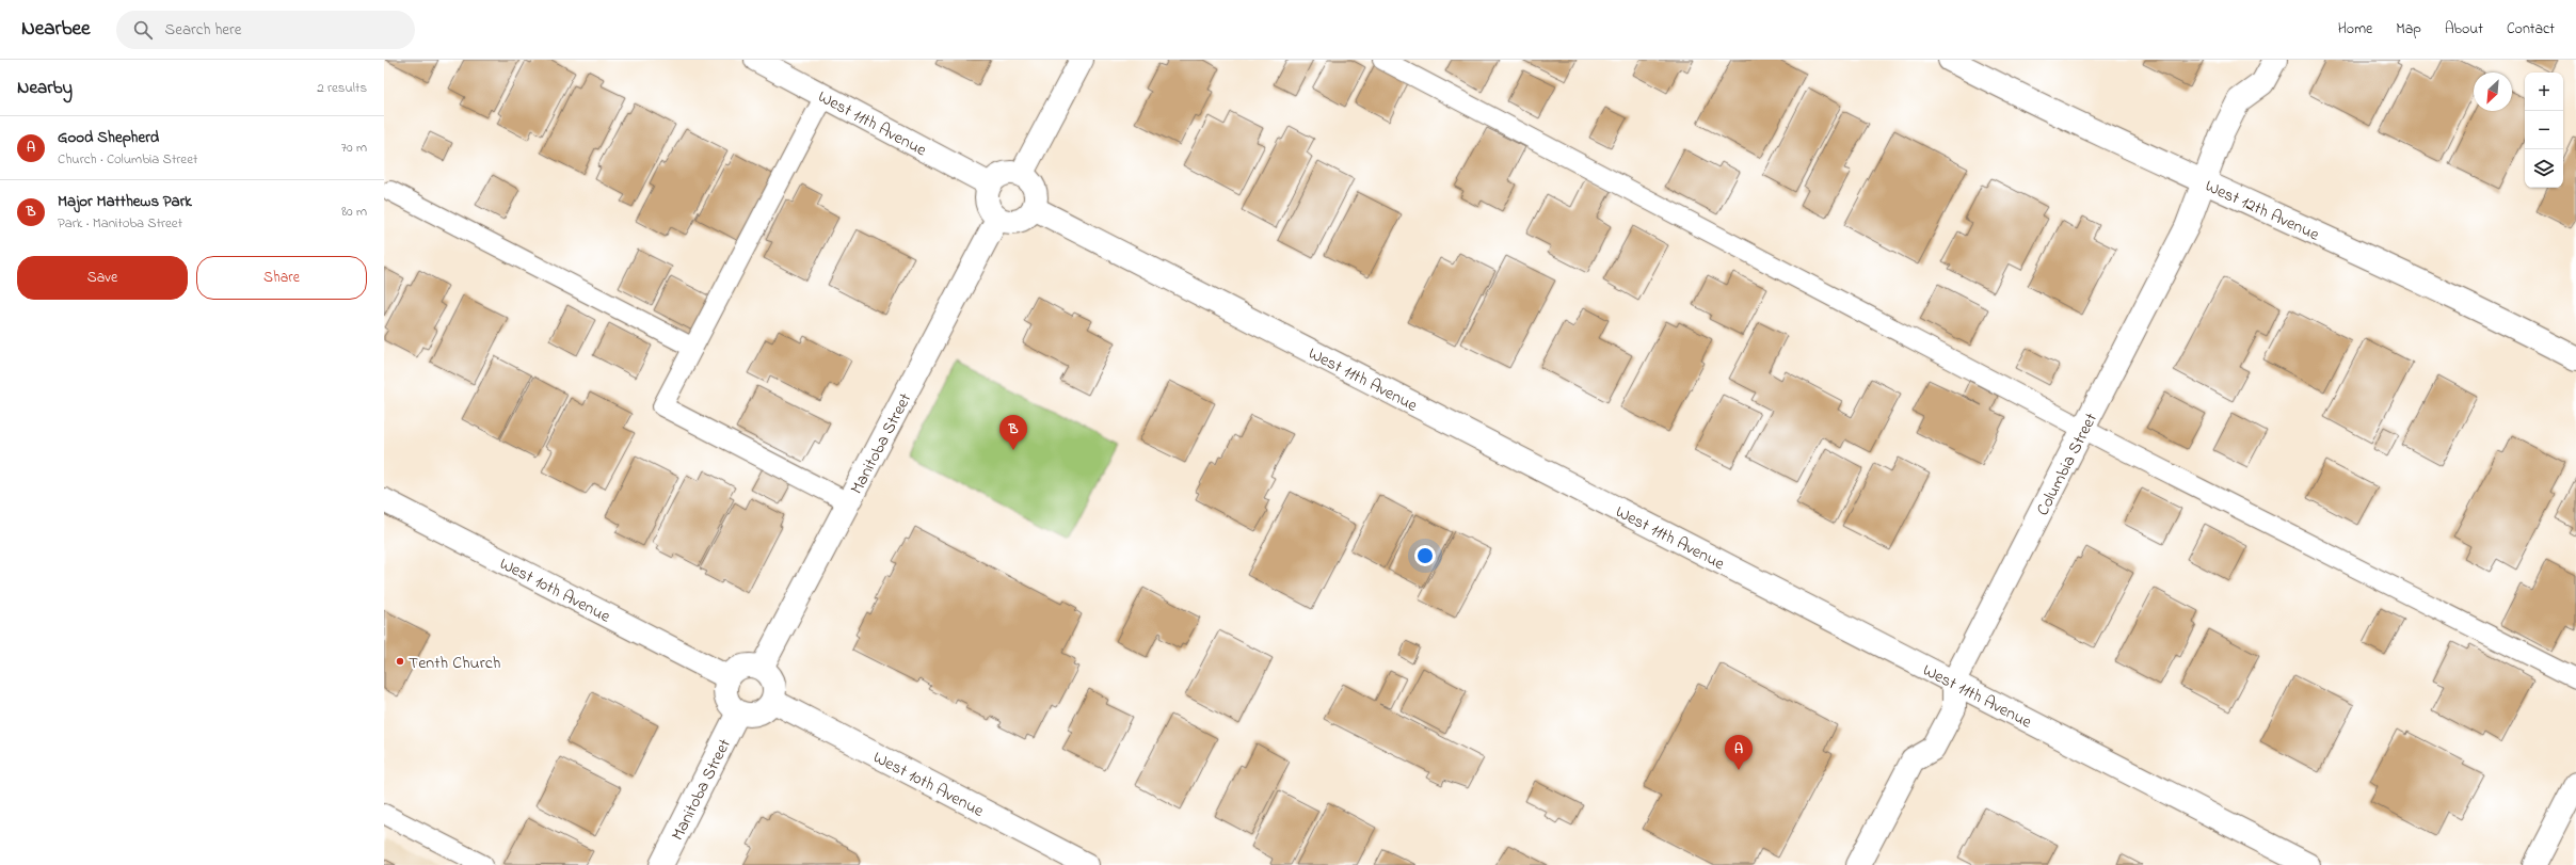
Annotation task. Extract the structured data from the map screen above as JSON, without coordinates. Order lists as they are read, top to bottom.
{
  "streets": {
    "street": [
      "West 11th Avenue",
      "West 12th Avenue",
      "Manitoba Street",
      "Columbia Street",
      "West 10th Avenue"
    ]
  },
  "crossings": [
    ["West 11th Avenue", "Manitoba Street"],
    ["West 11th Avenue", "Columbia Street"],
    ["West 12th Avenue", "Columbia Street"],
    ["Manitoba Street", "West 10th Avenue"]
  ],
  "places": ["Tenth Church"],
  "north": "bottom left",
  "page": {
    "header": "Nearbee",
    "search": "Search here",
    "nav": [
      "Home",
      "Map",
      "About",
      "Contact"
    ],
    "heading": ["Nearby", "2 results"],
    "map_buttons": ["+", "−"],
    "list": [
      {
        "mark": "A",
        "name": "Good Shepherd",
        "note": "Church · Columbia Street",
        "value": "70 m"
      },
      {
        "mark": "B",
        "name": "Major Matthews Park",
        "note": "Park · Manitoba Street",
        "value": "80 m"
      }
    ],
    "buttons": ["Save", "Share"],
    "pins": ["B", "A"]
  }
}
